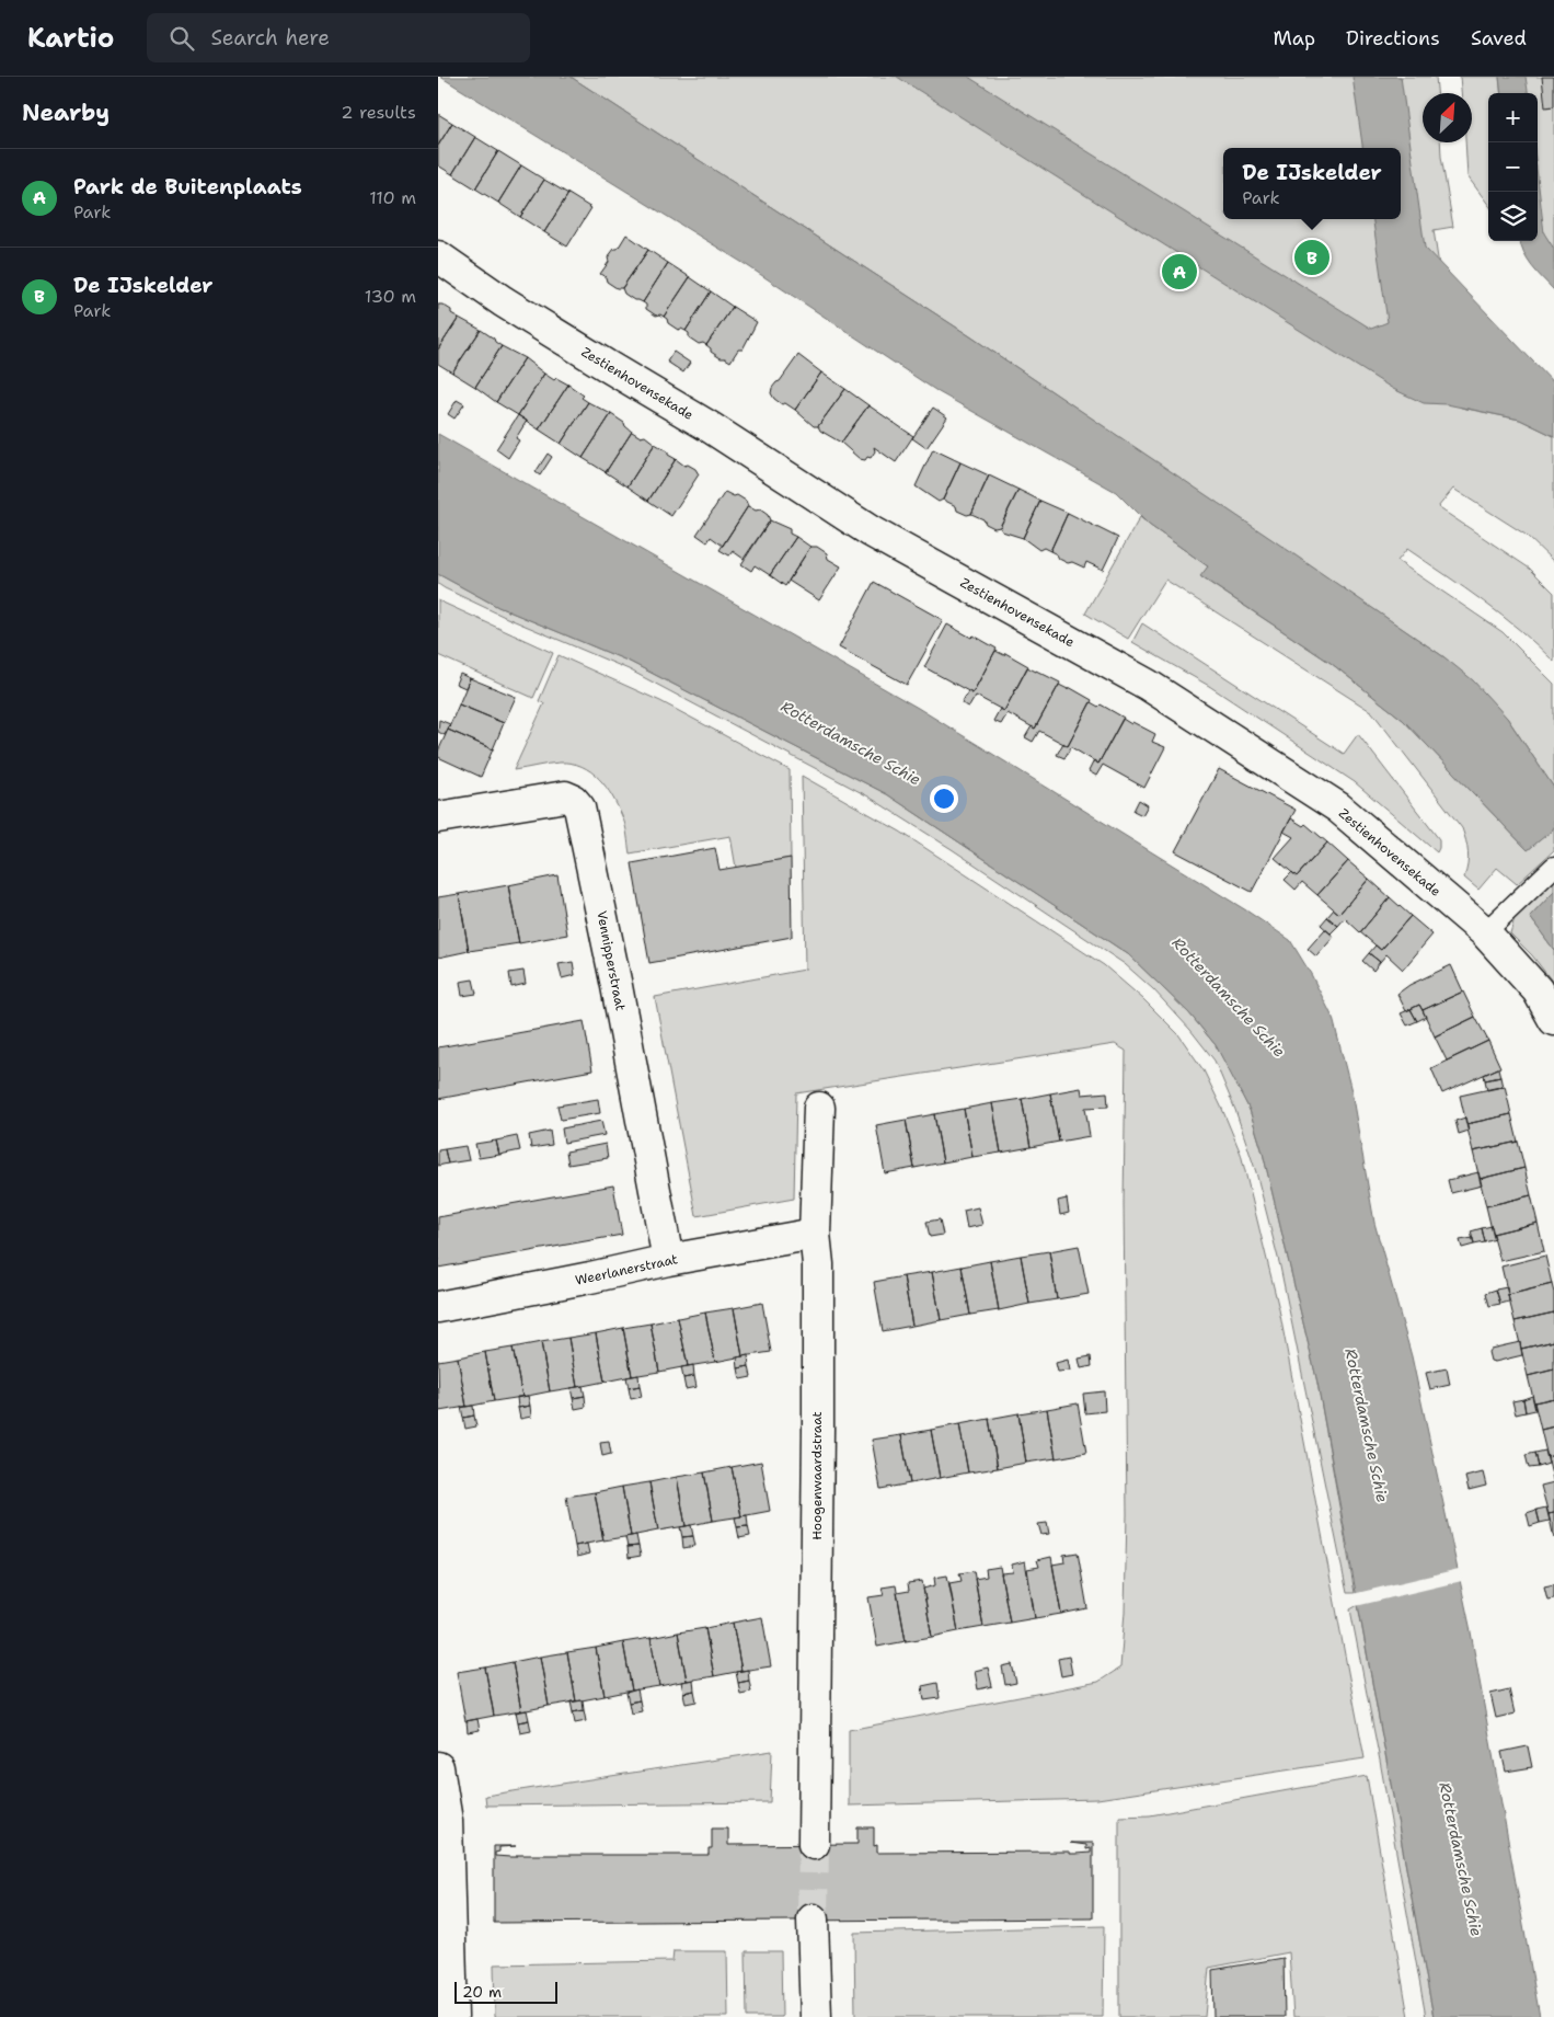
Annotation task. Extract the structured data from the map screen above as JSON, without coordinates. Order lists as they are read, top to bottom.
{
  "streets": {
    "street": [
      "Zestienhovensekade",
      "Vennipperstraat",
      "Weerlanerstraat",
      "Hoogenwaardstraat"
    ]
  },
  "crossings": [
    ["Vennipperstraat", "Weerlanerstraat"],
    ["Weerlanerstraat", "Hoogenwaardstraat"]
  ],
  "water": ["Rotterdamsche Schie"],
  "scale_bar": "20 m",
  "north": "top right",
  "page": {
    "header": "Kartio",
    "search": "Search here",
    "nav": ["Map", "Directions", "Saved"],
    "heading": ["Nearby", "2 results"],
    "map_buttons": ["+", "−"],
    "list": [
      {
        "mark": "A",
        "name": "Park de Buitenplaats",
        "note": "Park",
        "value": "110 m"
      },
      {
        "mark": "B",
        "name": "De IJskelder",
        "note": "Park",
        "value": "130 m"
      }
    ],
    "popup": ["De IJskelder", "Park"],
    "pins": ["B", "A"],
    "scale": "20 m"
  }
}
